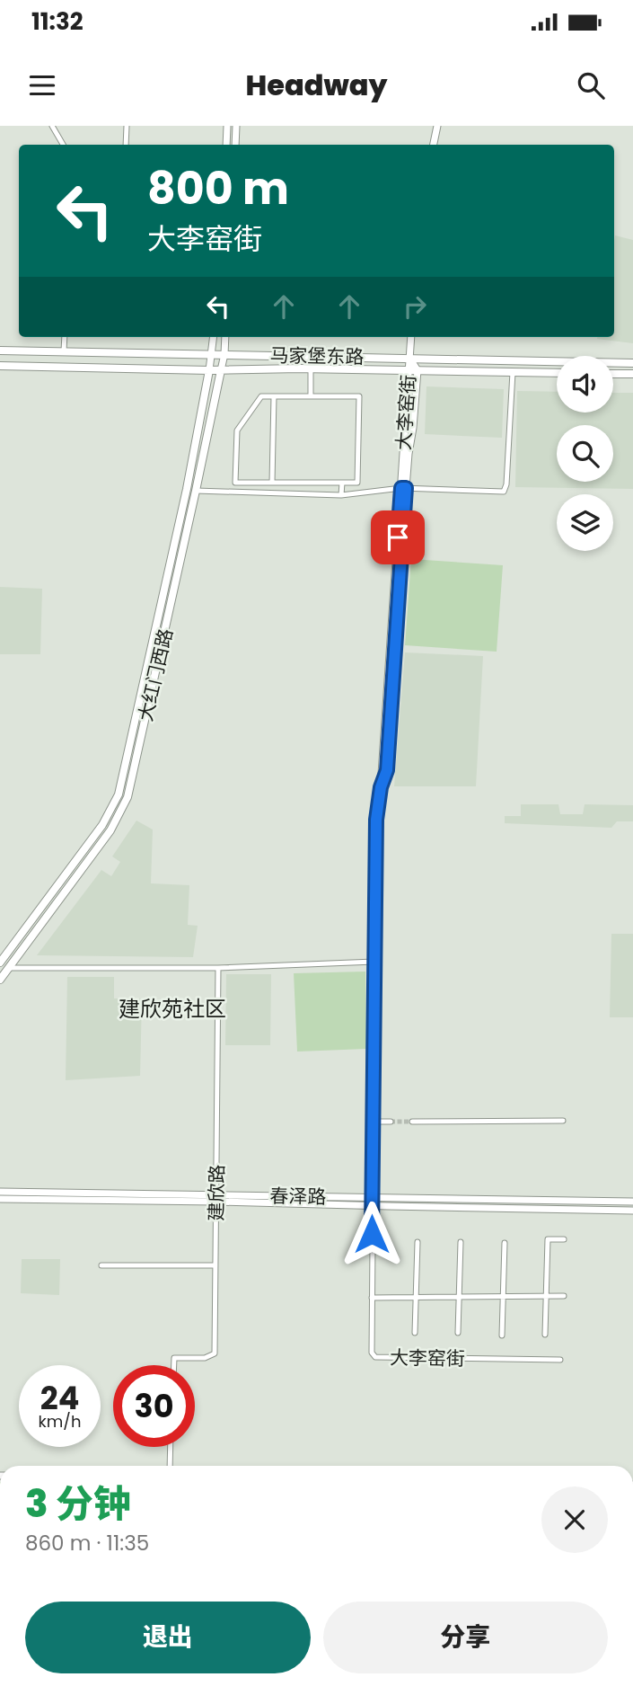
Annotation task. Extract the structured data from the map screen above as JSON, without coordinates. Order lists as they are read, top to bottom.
{
  "streets": {
    "main road": ["马家堡东路", "大红门西路"],
    "street": ["大李窑街", "建欣路", "春泽路"]
  },
  "crossings": [
    ["马家堡东路", "大李窑街"],
    ["马家堡东路", "大红门西路"],
    ["大李窑街", "春泽路"],
    ["建欣路", "春泽路"]
  ],
  "districts": ["建欣苑社区"],
  "page": {
    "status": "11:32",
    "header": "Headway",
    "turn": ["800 m", "大李窑街"],
    "speed": "24 km/h",
    "limit": "30",
    "heading": ["3 分钟", "860 m · 11:35"],
    "buttons": ["退出", "分享"]
  }
}
